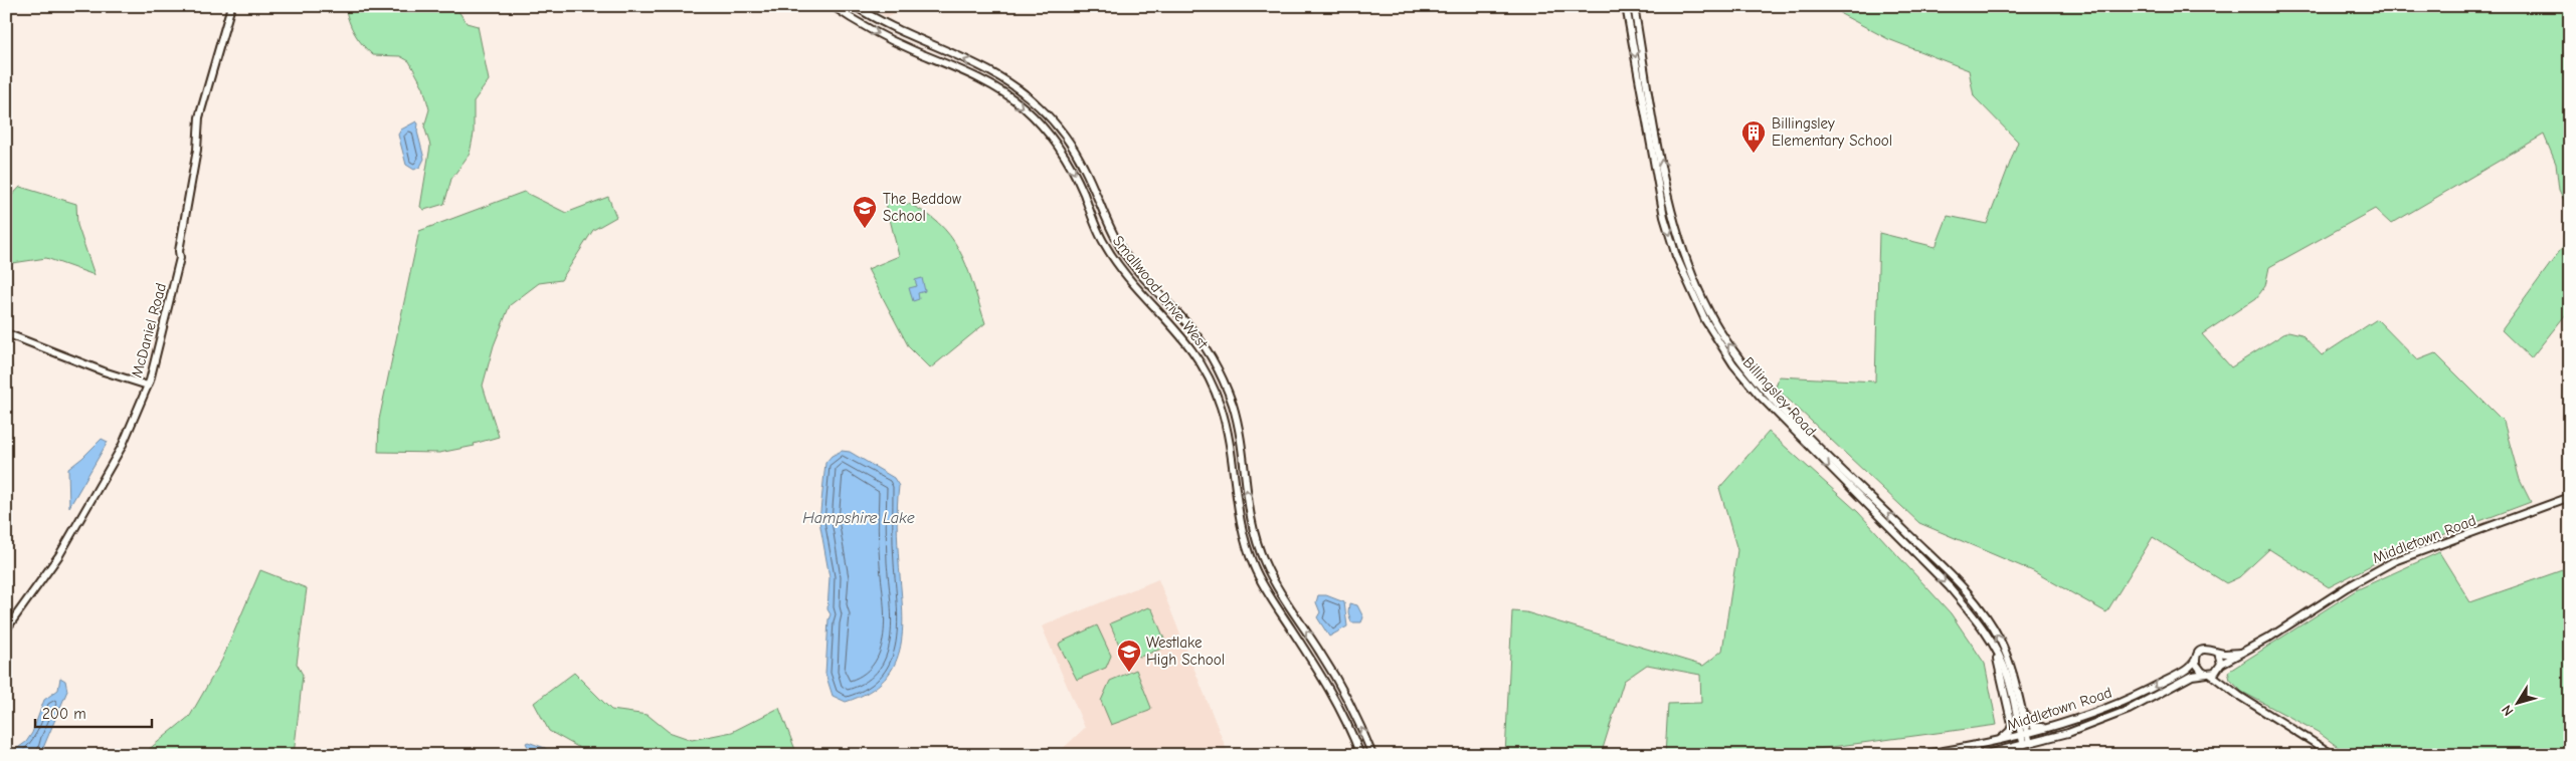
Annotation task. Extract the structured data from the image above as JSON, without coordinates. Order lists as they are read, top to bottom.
{
  "streets": {
    "main road": [
      "Smallwood Drive West",
      "McDaniel Road",
      "Billingsley Road",
      "Middletown Road"
    ]
  },
  "crossings": [
    ["Billingsley Road", "Middletown Road"]
  ],
  "water": ["Hampshire Lake"],
  "places": {
    "building": ["Billingsley Elementary School"],
    "school or university": ["The Beddow School", "Westlake High School"]
  },
  "scale_bar": "200 m",
  "north": "bottom left"
}
